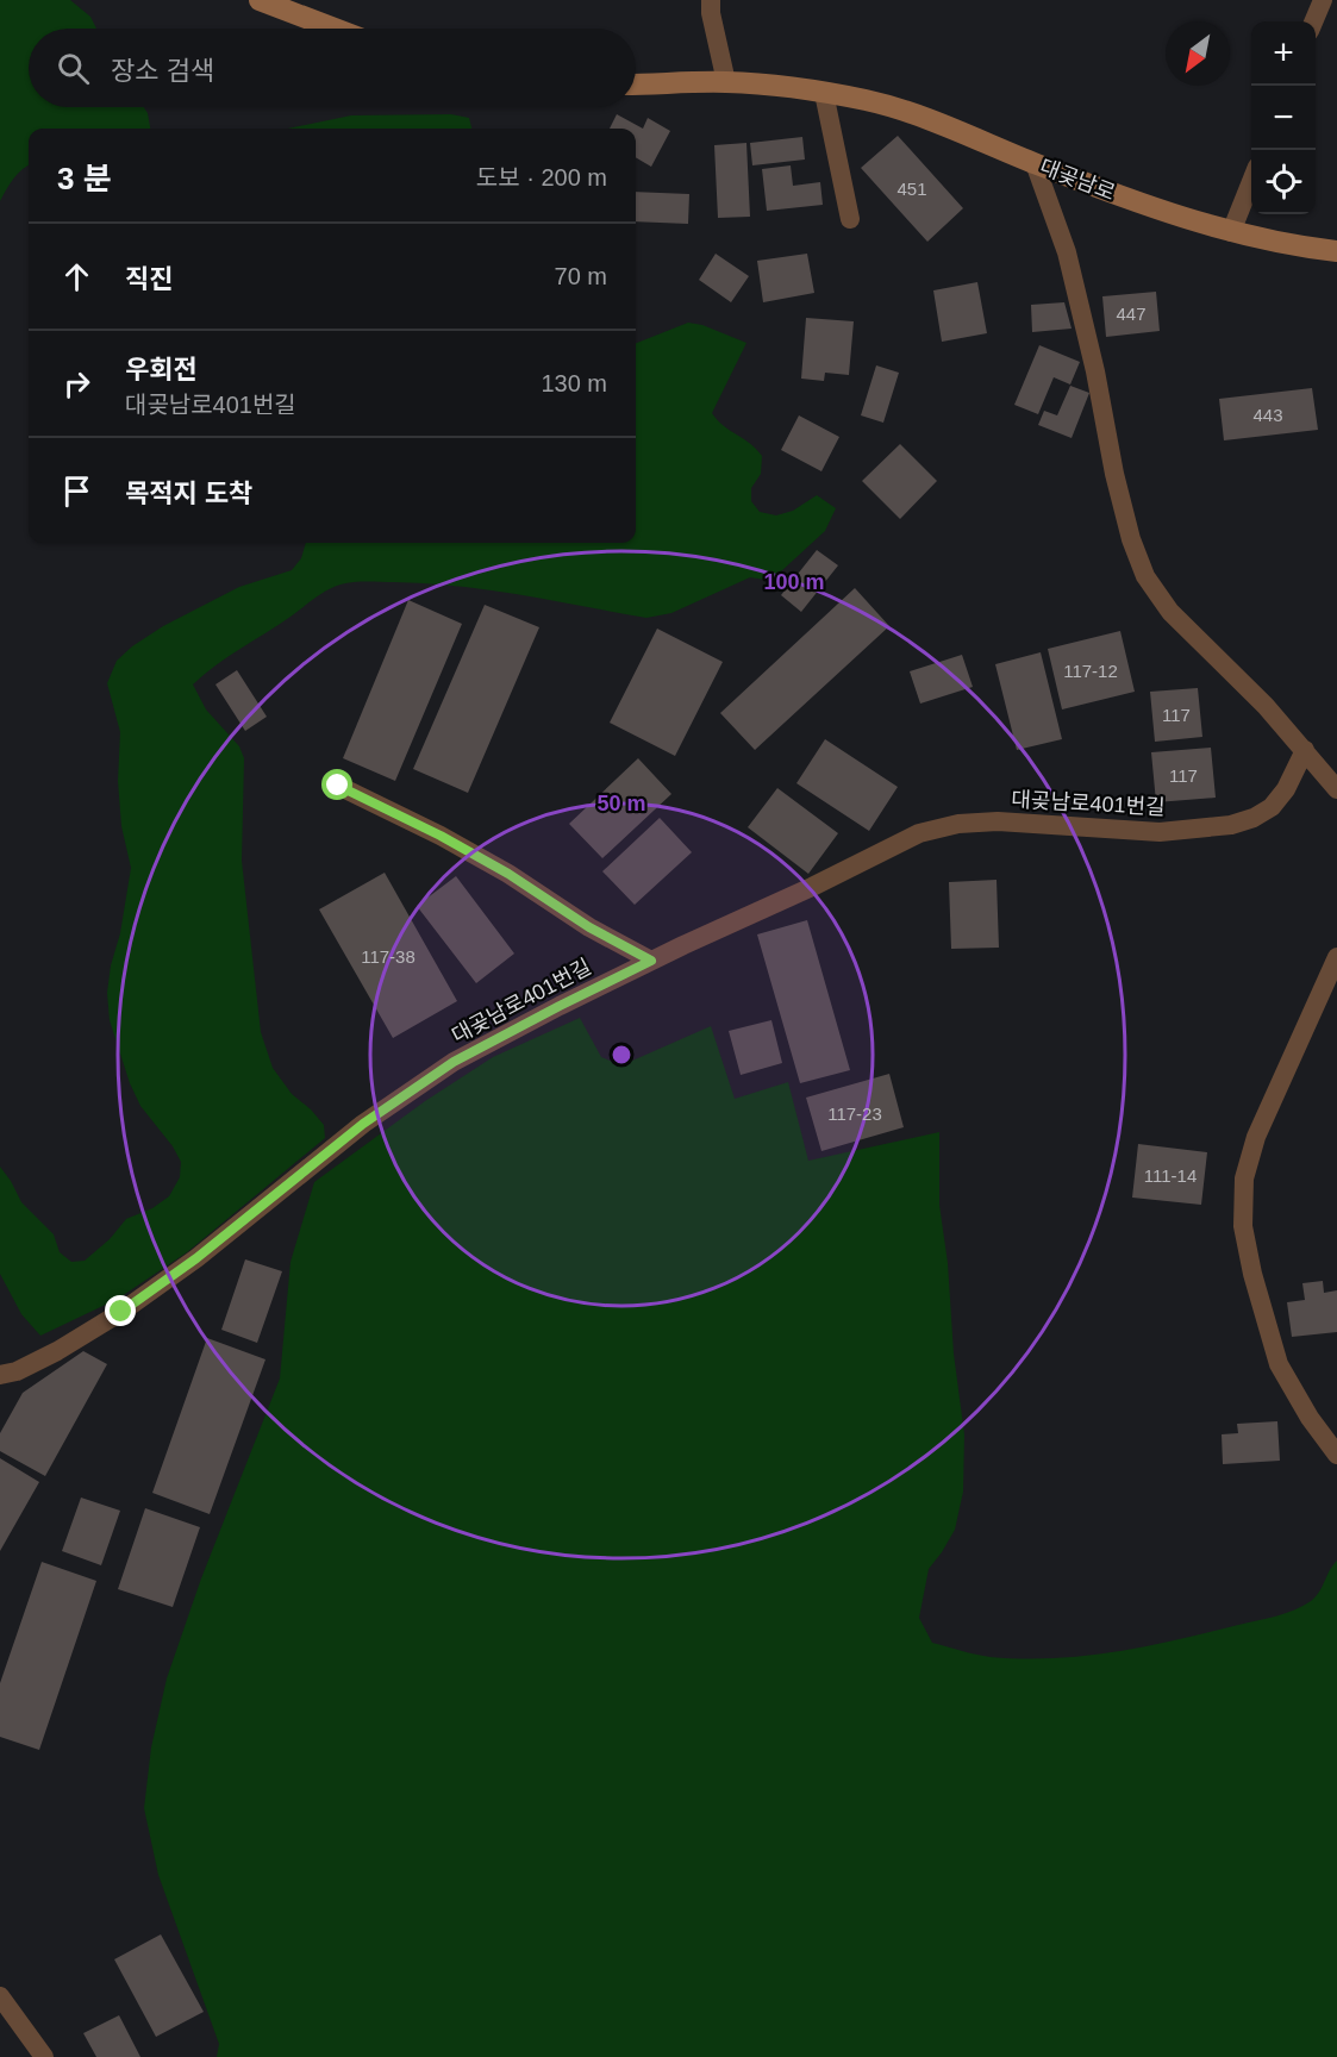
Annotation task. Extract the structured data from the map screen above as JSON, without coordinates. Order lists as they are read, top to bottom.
{
  "streets": {
    "street": ["대곶남로"],
    "lane": ["대곶남로401번길"]
  },
  "house_numbers": [
    "451",
    "447",
    "443",
    "117-12",
    "117",
    "117",
    "117-38",
    "117-23",
    "111-14"
  ],
  "north": "bottom left",
  "page": {
    "map_buttons": ["+", "−"],
    "search": "장소 검색",
    "heading": ["3 분", "도보 · 200 m"],
    "list": [
      ["직진", "70 m"],
      ["우회전", "대곶남로401번길", "130 m"],
      "목적지 도착"
    ]
  },
  "rings": ["100 m", "50 m"]
}
